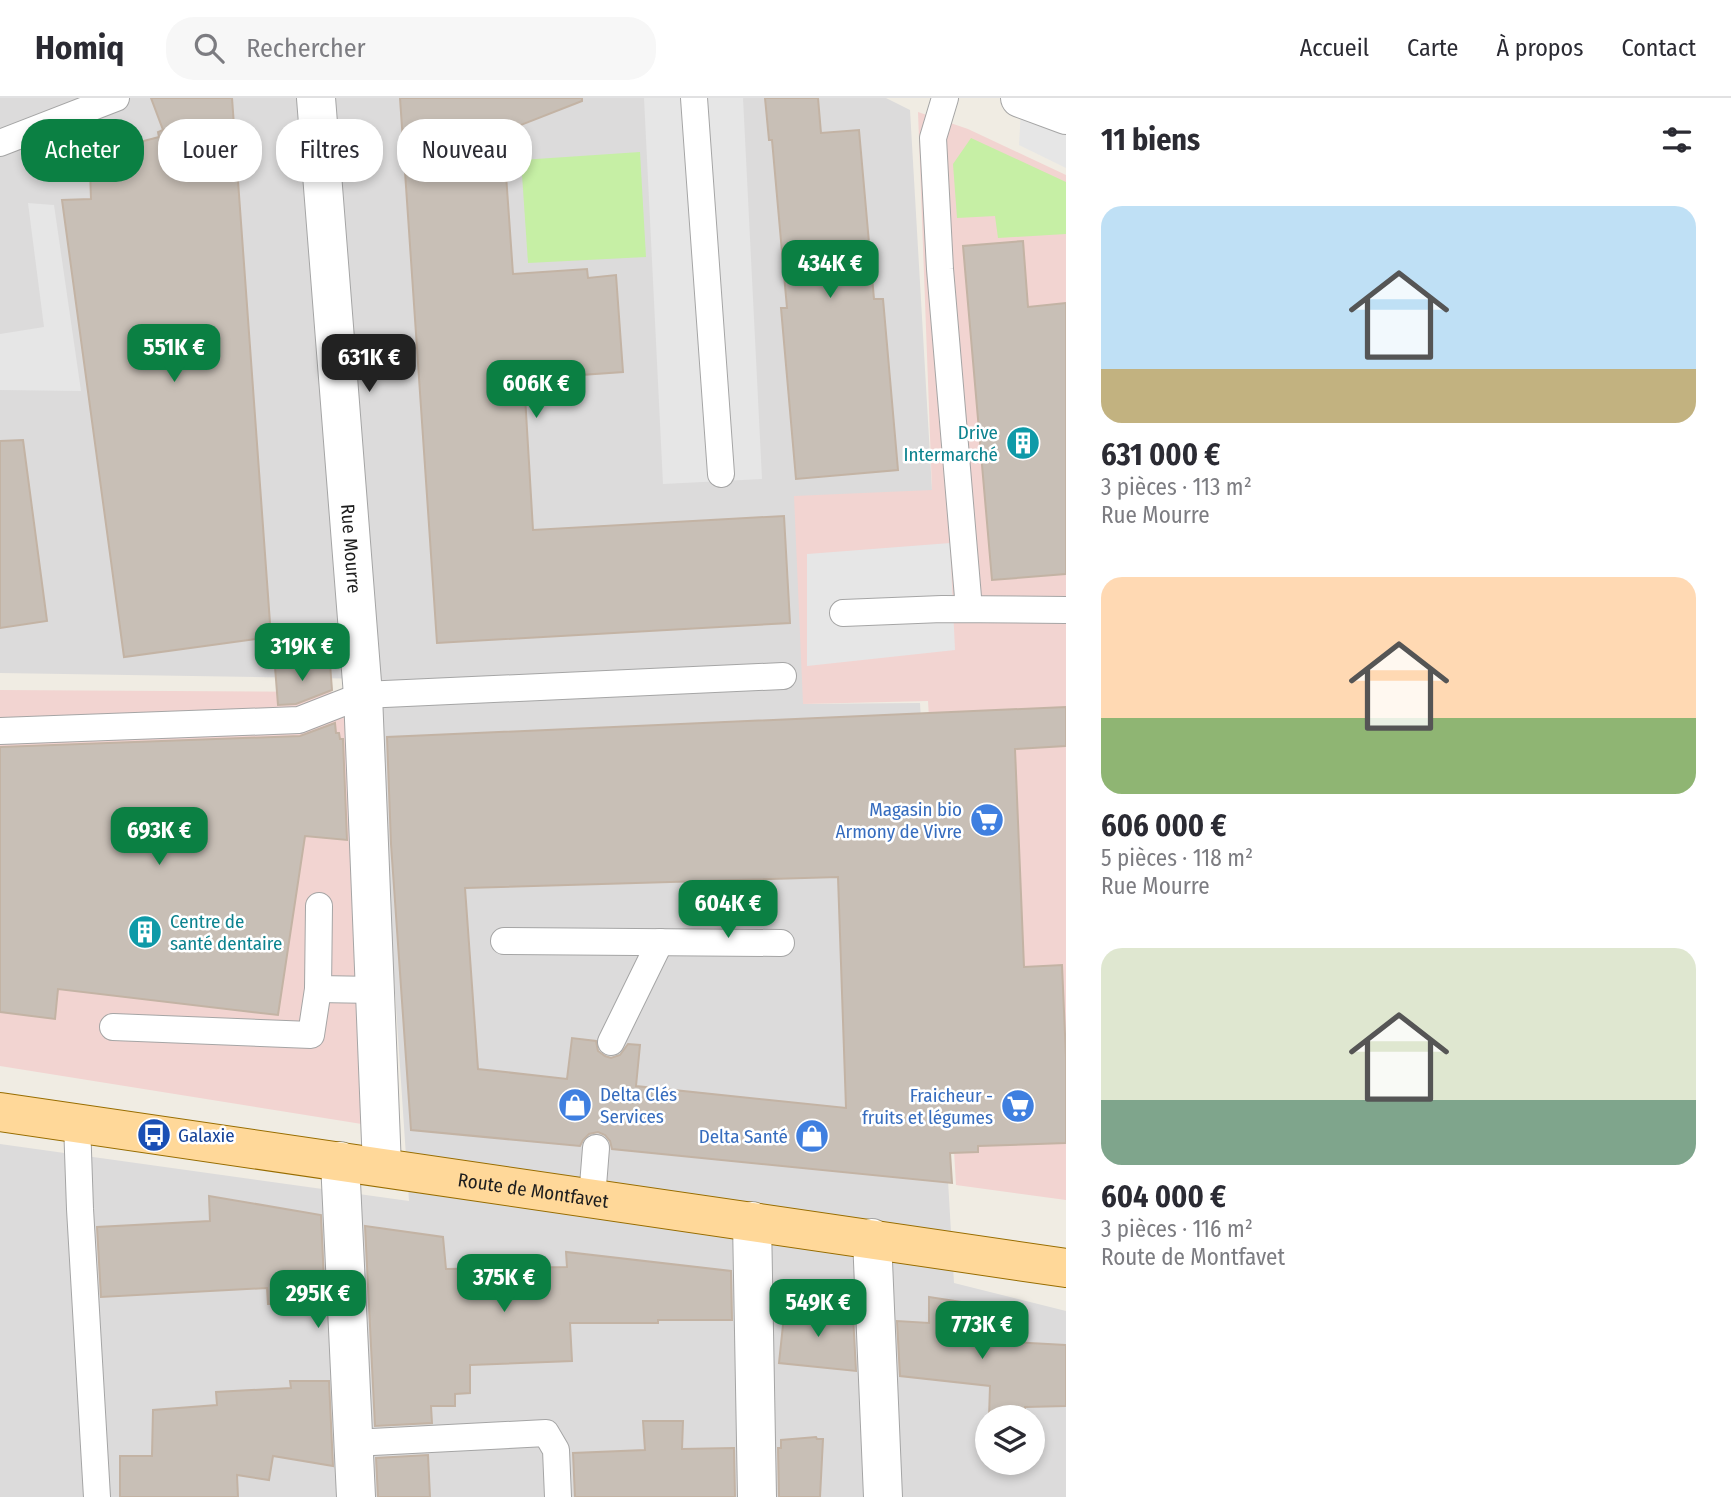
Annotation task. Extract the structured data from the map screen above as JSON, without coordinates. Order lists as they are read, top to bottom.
{
  "streets": {
    "main road": ["Route de Montfavet"],
    "street": ["Rue Mourre"]
  },
  "crossings": [
    ["Rue Mourre", "Route de Montfavet"]
  ],
  "places": {
    "building": ["Drive Intermarché", "Centre de santé dentaire"],
    "supermarket": ["Magasin bio Armony de Vivre", "Fraicheur - fruits et légumes"],
    "shop": ["Delta Clés Services", "Delta Santé"],
    "bus stop": ["Galaxie"]
  },
  "page": {
    "header": "Homiq",
    "search": "Rechercher",
    "nav": [
      "Accueil",
      "Carte",
      "À propos",
      "Contact"
    ],
    "heading": "11 biens",
    "chip": [
      "Acheter",
      "Louer",
      "Filtres",
      "Nouveau"
    ],
    "list": [
      {
        "name": "631 000 €",
        "note": "3 pièces · 113 m² · Rue Mourre"
      },
      {
        "name": "606 000 €",
        "note": "5 pièces · 118 m² · Rue Mourre"
      },
      {
        "name": "604 000 €",
        "note": "3 pièces · 116 m² · Route de Montfavet"
      }
    ],
    "price": [
      "434K €",
      "551K €",
      "631K €",
      "606K €",
      "319K €",
      "693K €",
      "604K €",
      "375K €",
      "295K €",
      "549K €",
      "773K €"
    ]
  }
}
